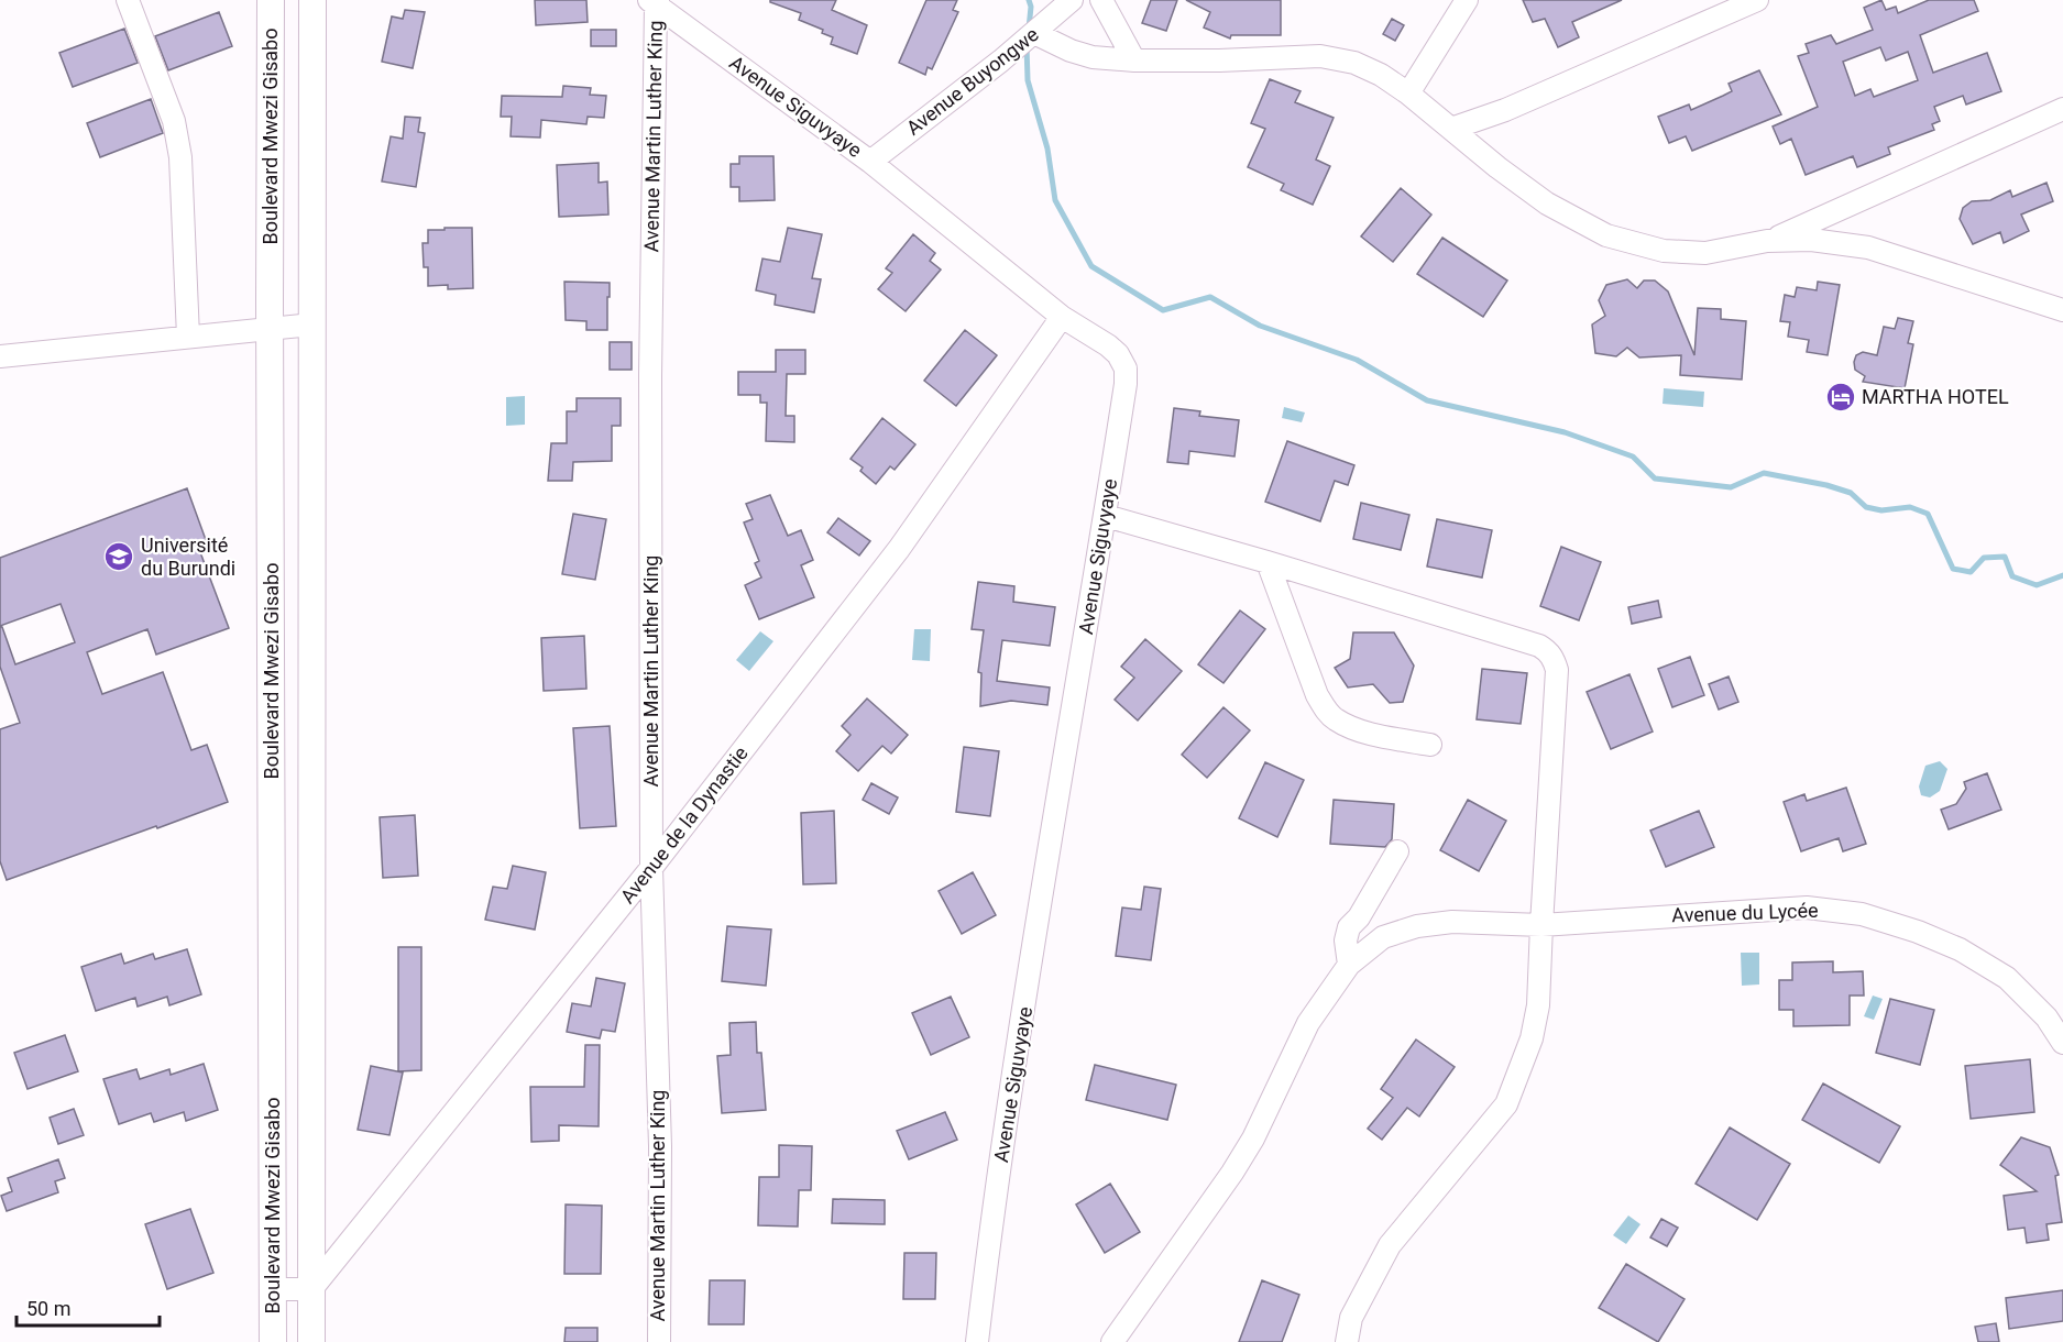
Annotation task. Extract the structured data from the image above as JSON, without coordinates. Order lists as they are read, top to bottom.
{
  "streets": {
    "main road": ["Boulevard Mwezi Gisabo"],
    "street": [
      "Avenue Buyongwe",
      "Avenue Siguvyaye",
      "Avenue Martin Luther King",
      "Avenue de la Dynastie",
      "Avenue du Lycée"
    ]
  },
  "crossings": [
    ["Avenue Buyongwe", "Avenue Siguvyaye"],
    ["Avenue Siguvyaye", "Avenue Martin Luther King"],
    ["Avenue Siguvyaye", "Avenue de la Dynastie"],
    ["Boulevard Mwezi Gisabo", "Avenue de la Dynastie"],
    ["Avenue Martin Luther King", "Avenue de la Dynastie"]
  ],
  "places": {
    "hotel": ["MARTHA HOTEL"],
    "school or university": ["Université du Burundi"]
  },
  "scale_bar": "50 m"
}
